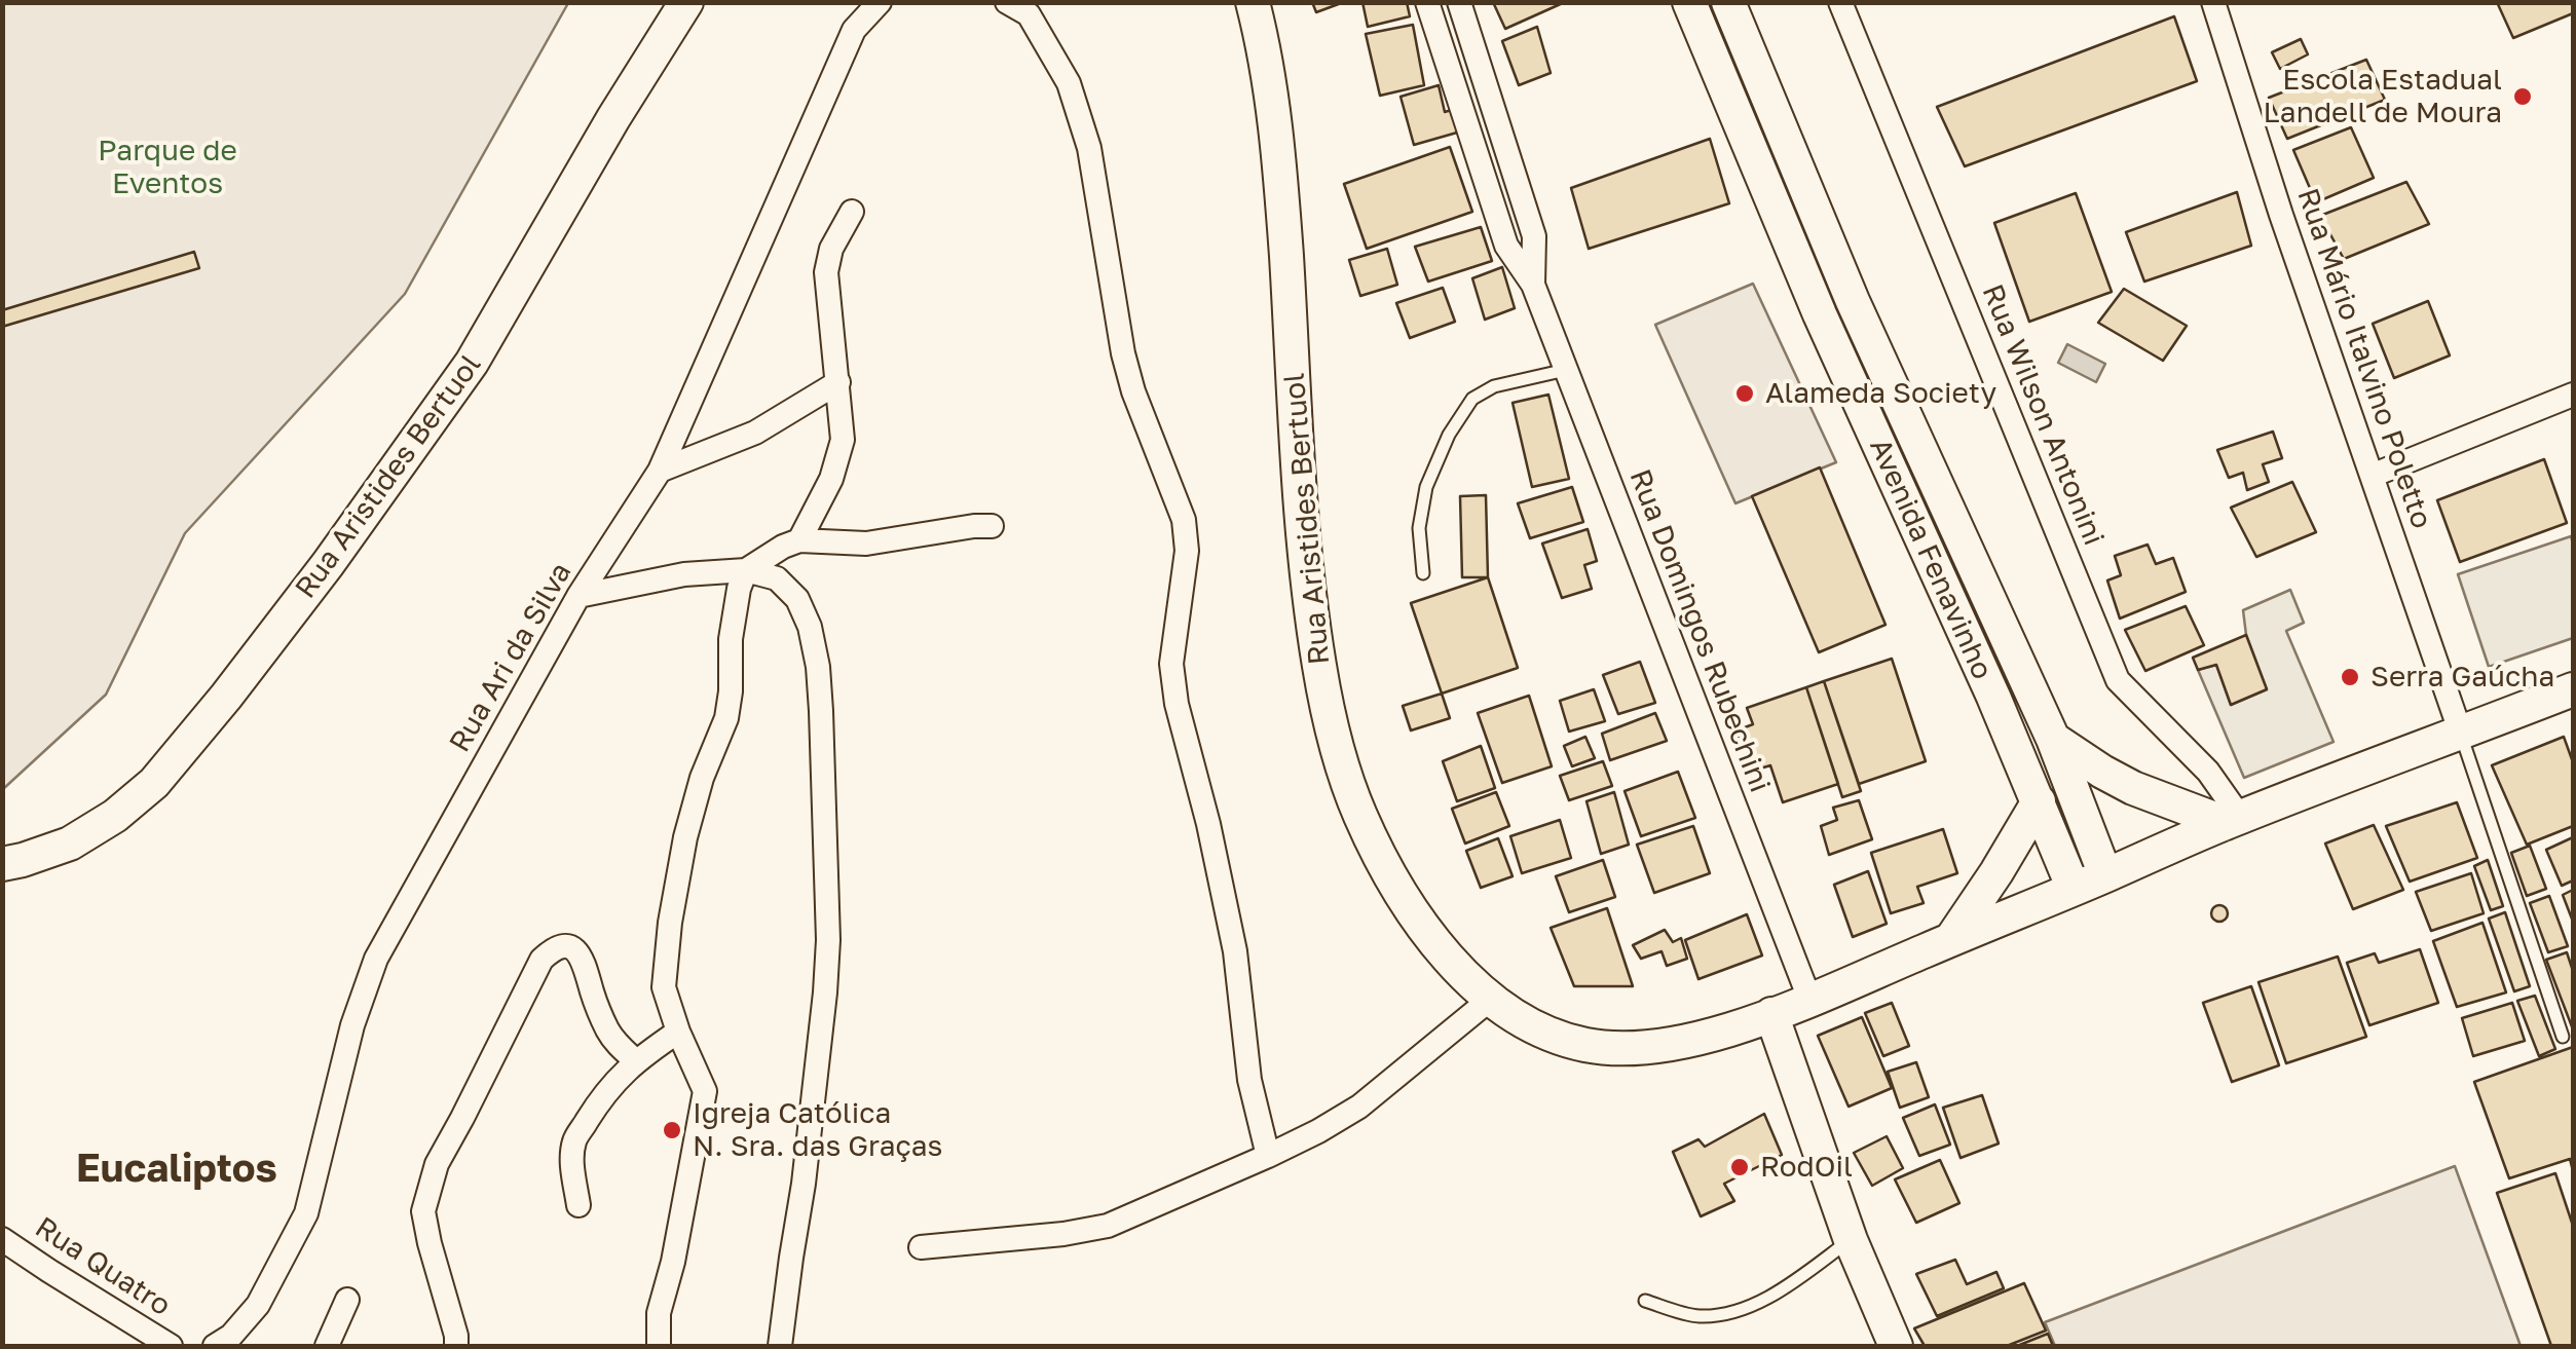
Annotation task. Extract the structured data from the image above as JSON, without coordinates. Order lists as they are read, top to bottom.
{
  "streets": {
    "main road": ["Rua Aristides Bertuol", "Avenida Fenavinho"],
    "street": [
      "Rua Mário Italvino Poletto",
      "Rua Wilson Antonini",
      "Rua Domingos Rubechini",
      "Rua Ari da Silva",
      "Rua Quatro"
    ]
  },
  "crossings": [
    ["Rua Mário Italvino Poletto", "Rua Aristides Bertuol"],
    ["Rua Wilson Antonini", "Rua Aristides Bertuol"],
    ["Rua Aristides Bertuol", "Avenida Fenavinho"],
    ["Rua Aristides Bertuol", "Rua Domingos Rubechini"]
  ],
  "districts": ["Eucaliptos"],
  "parks": ["Parque de Eventos"],
  "places": [
    "Escola Estadual Landell de Moura",
    "Alameda Society",
    "Serra Gaúcha",
    "Igreja Católica N. Sra. das Graças",
    "RodOil"
  ]
}
